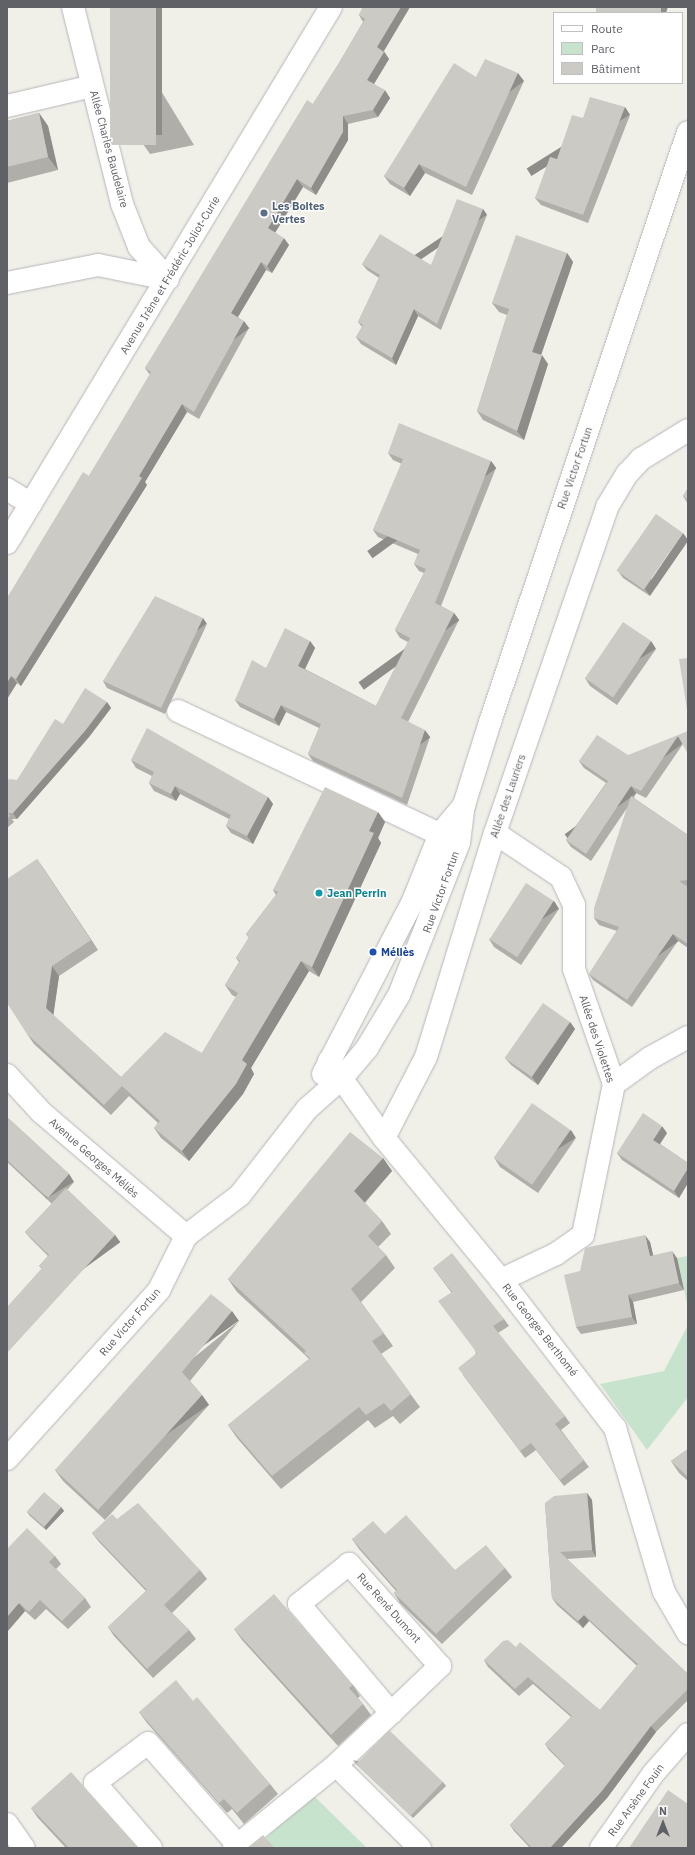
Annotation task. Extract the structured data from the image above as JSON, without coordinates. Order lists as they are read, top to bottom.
{
  "streets": {
    "street": [
      "Allée Charles Baudelaire",
      "Avenue Irène et Frédéric Joliot-Curie",
      "Rue Victor Fortun",
      "Allée des Lauriers",
      "Allée des Violettes",
      "Avenue Georges Méliès",
      "Rue Georges Berthomé",
      "Rue René Dumont",
      "Rue Arsène Fouin"
    ]
  },
  "crossings": [
    ["Allée Charles Baudelaire", "Avenue Irène et Frédéric Joliot-Curie"],
    ["Rue Victor Fortun", "Avenue Georges Méliès"],
    ["Rue Victor Fortun", "Rue Georges Berthomé"],
    ["Allée des Lauriers", "Allée des Violettes"],
    ["Allée des Lauriers", "Rue Georges Berthomé"],
    ["Allée des Violettes", "Rue Georges Berthomé"]
  ],
  "places": ["Les Boites Vertes", "Jean Perrin", "Méliès"],
  "legend": ["Route", "Parc", "Bâtiment"],
  "north": "top"
}
